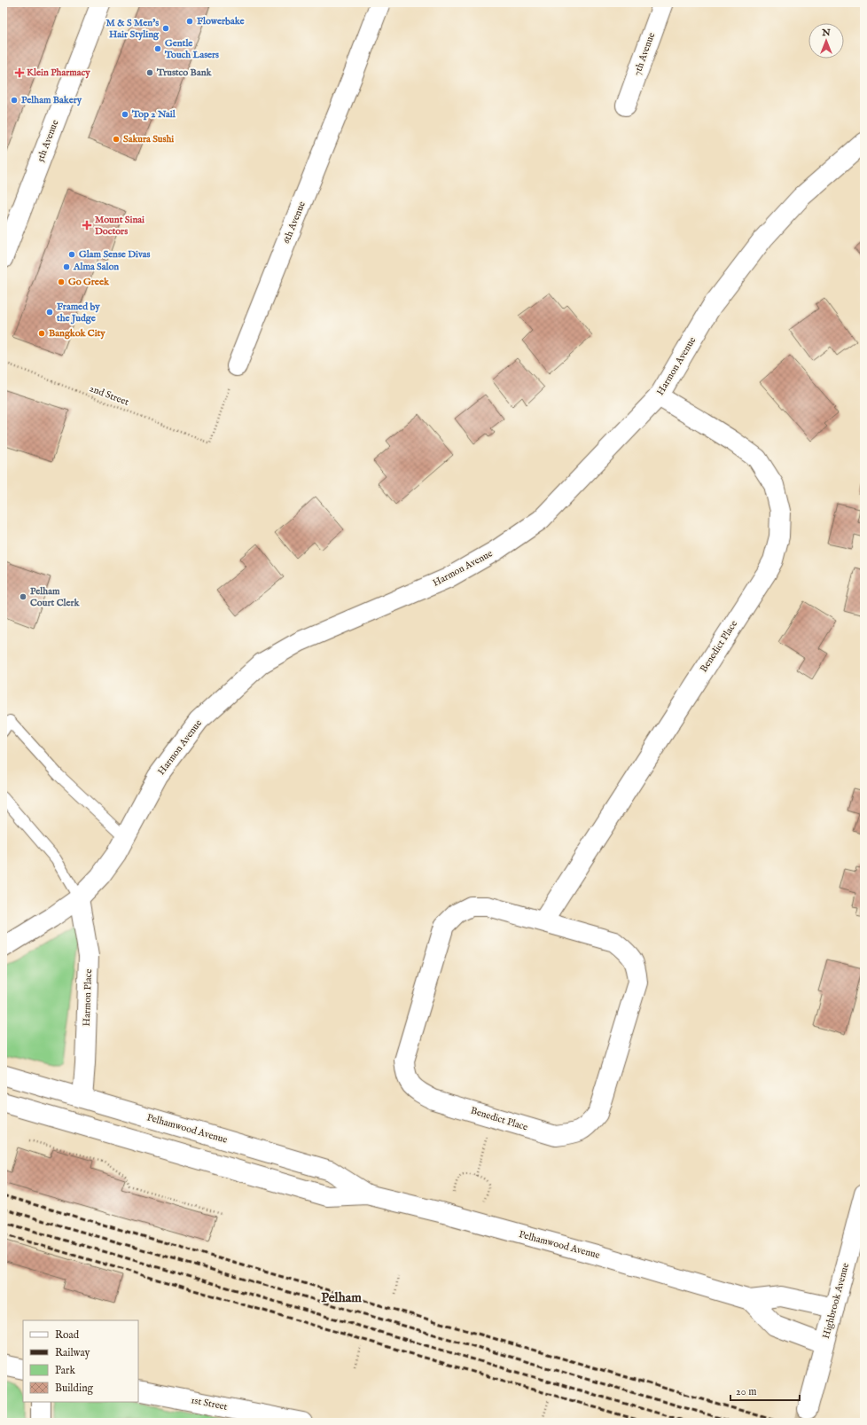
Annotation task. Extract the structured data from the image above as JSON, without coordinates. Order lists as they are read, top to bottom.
{
  "streets": {
    "street": [
      "7th Avenue",
      "5th Avenue",
      "6th Avenue",
      "Harmon Avenue",
      "Benedict Place",
      "Harmon Place",
      "Pelhamwood Avenue",
      "Highbrook Avenue",
      "1st Street"
    ],
    "path": ["2nd Street"]
  },
  "crossings": [
    ["6th Avenue", "2nd Street"],
    ["Harmon Avenue", "Benedict Place"],
    ["Harmon Avenue", "Harmon Place"],
    ["Harmon Place", "Pelhamwood Avenue"],
    ["Pelhamwood Avenue", "Highbrook Avenue"]
  ],
  "districts": ["Pelham"],
  "places": {
    "other": [
      "Flowerbake",
      "M & S Men's Hair Styling",
      "Gentle Touch Lasers",
      "Trustco Bank",
      "Pelham Bakery",
      "Top 2 Nail",
      "Sakura Sushi",
      "Glam Sense Divas",
      "Alma Salon",
      "Go Greek",
      "Framed by the Judge",
      "Bangkok City",
      "Pelham Court Clerk"
    ],
    "health": ["Klein Pharmacy", "Mount Sinai Doctors"]
  },
  "legend": [
    "Road",
    "Railway",
    "Park",
    "Building"
  ],
  "scale_bar": "20 m",
  "north": "top"
}
